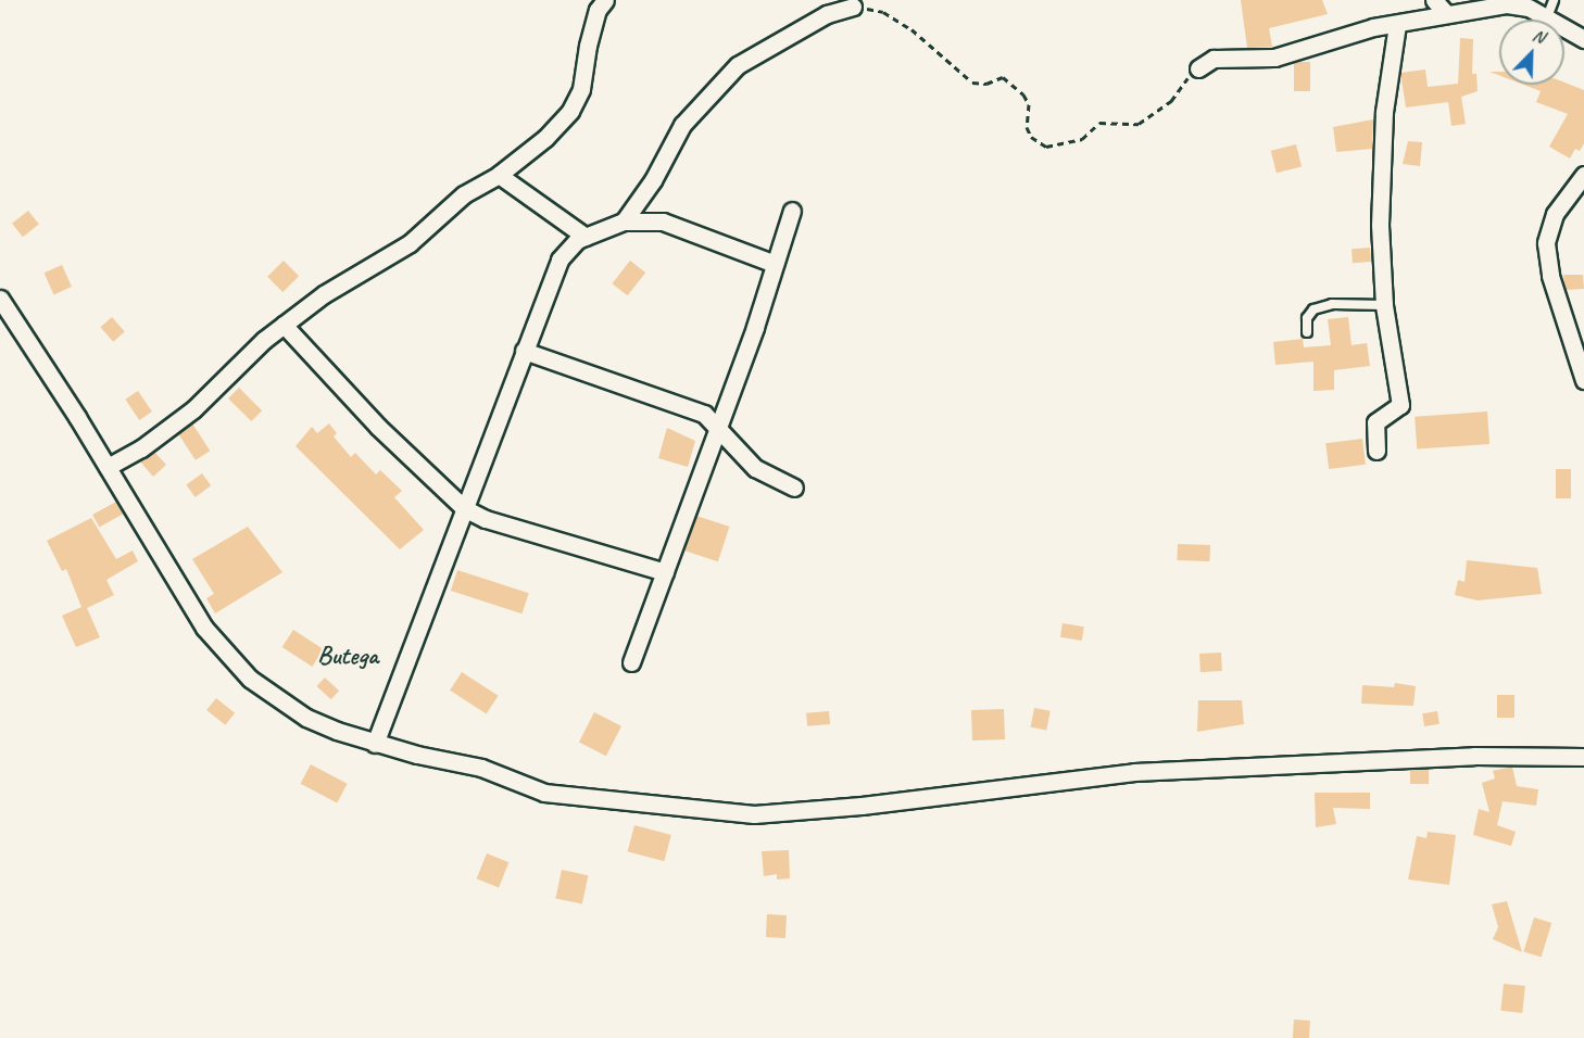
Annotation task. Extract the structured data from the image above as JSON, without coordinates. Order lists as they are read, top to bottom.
{
  "districts": ["Butega"],
  "north": "top right"
}
